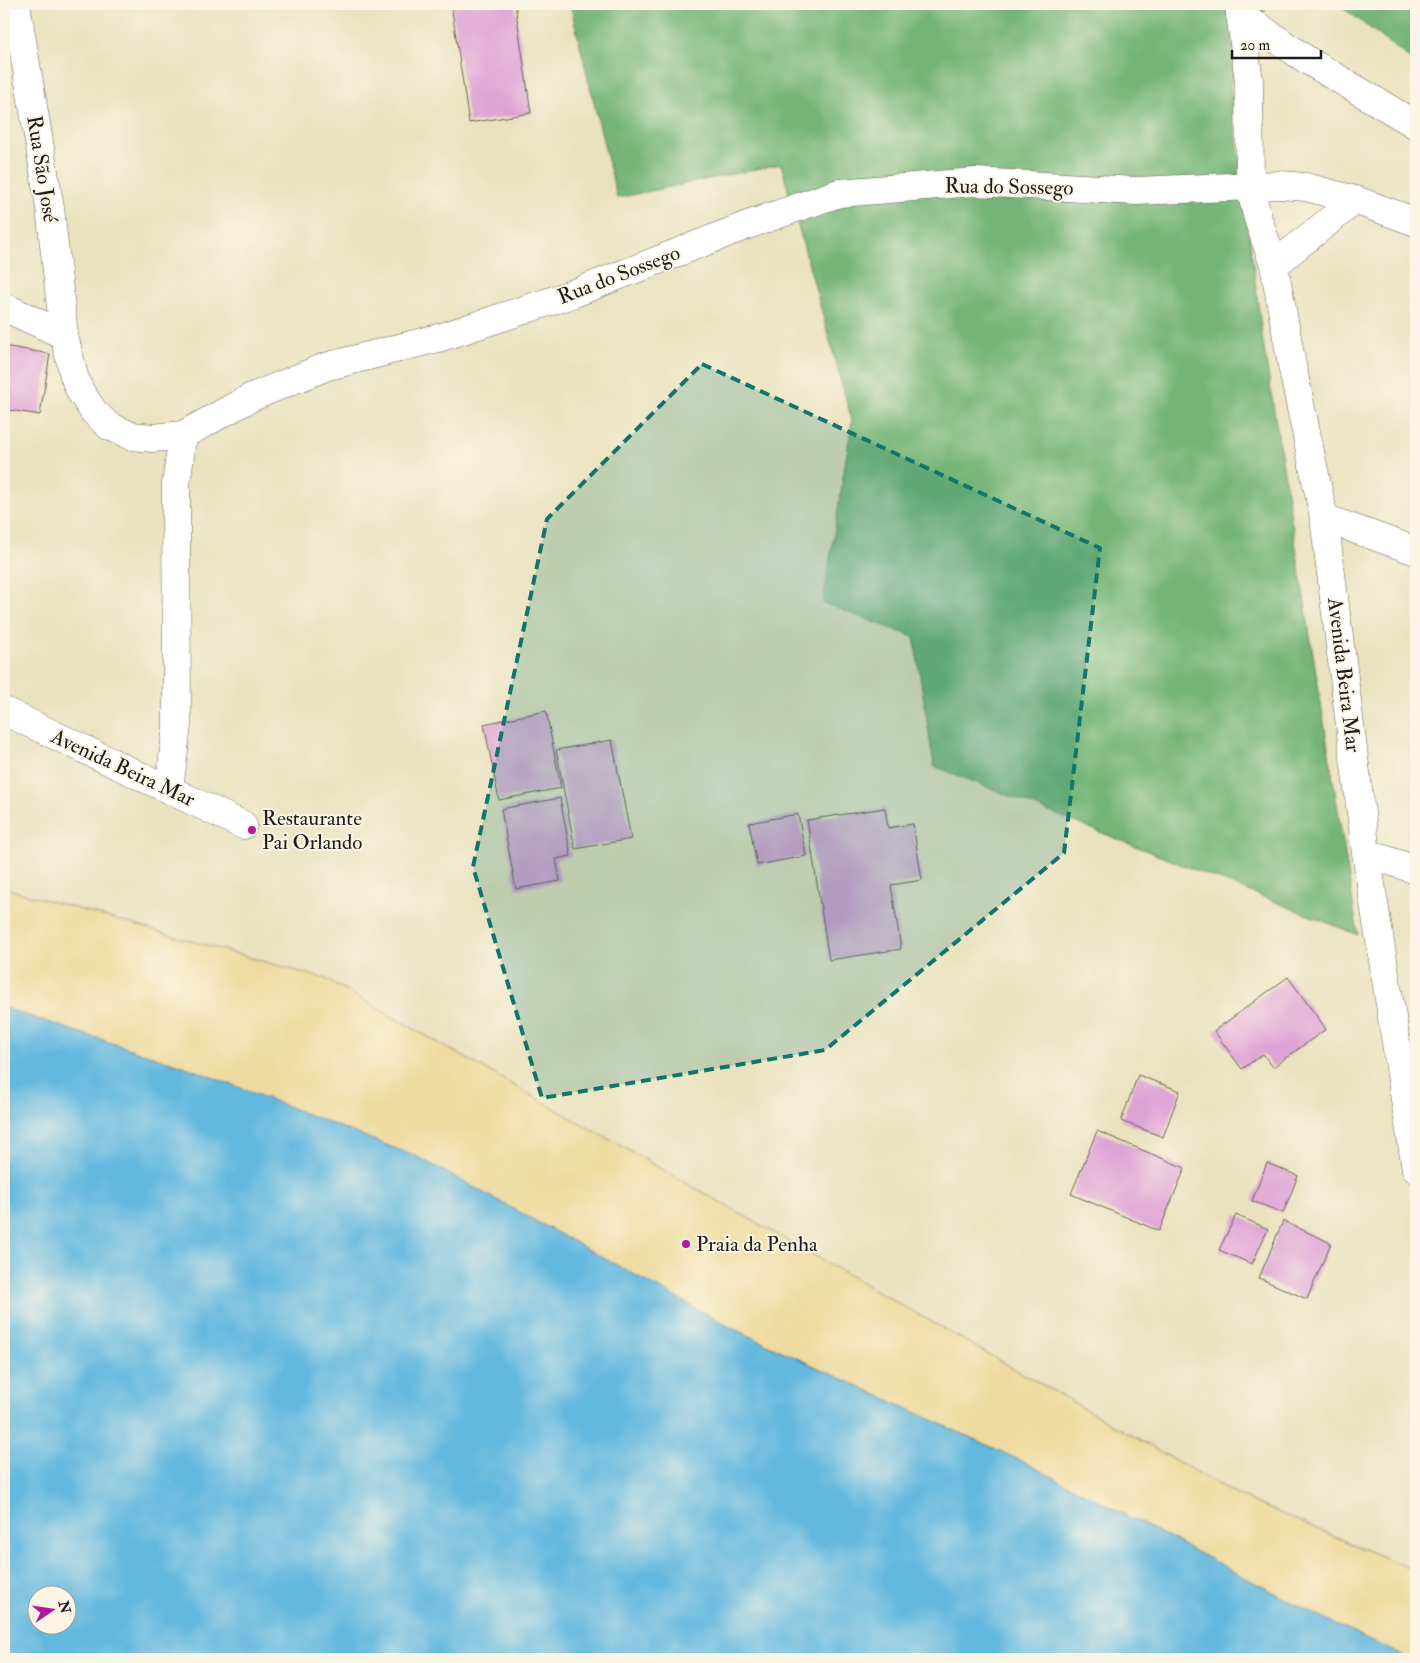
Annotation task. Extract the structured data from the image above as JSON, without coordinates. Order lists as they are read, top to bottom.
{
  "streets": {
    "street": ["Rua São José", "Rua do Sossego", "Avenida Beira Mar"]
  },
  "crossings": [
    ["Rua São José", "Rua do Sossego"],
    ["Rua do Sossego", "Avenida Beira Mar"]
  ],
  "places": ["Restaurante Pai Orlando", "Praia da Penha"],
  "scale_bar": "20 m",
  "north": "right"
}
